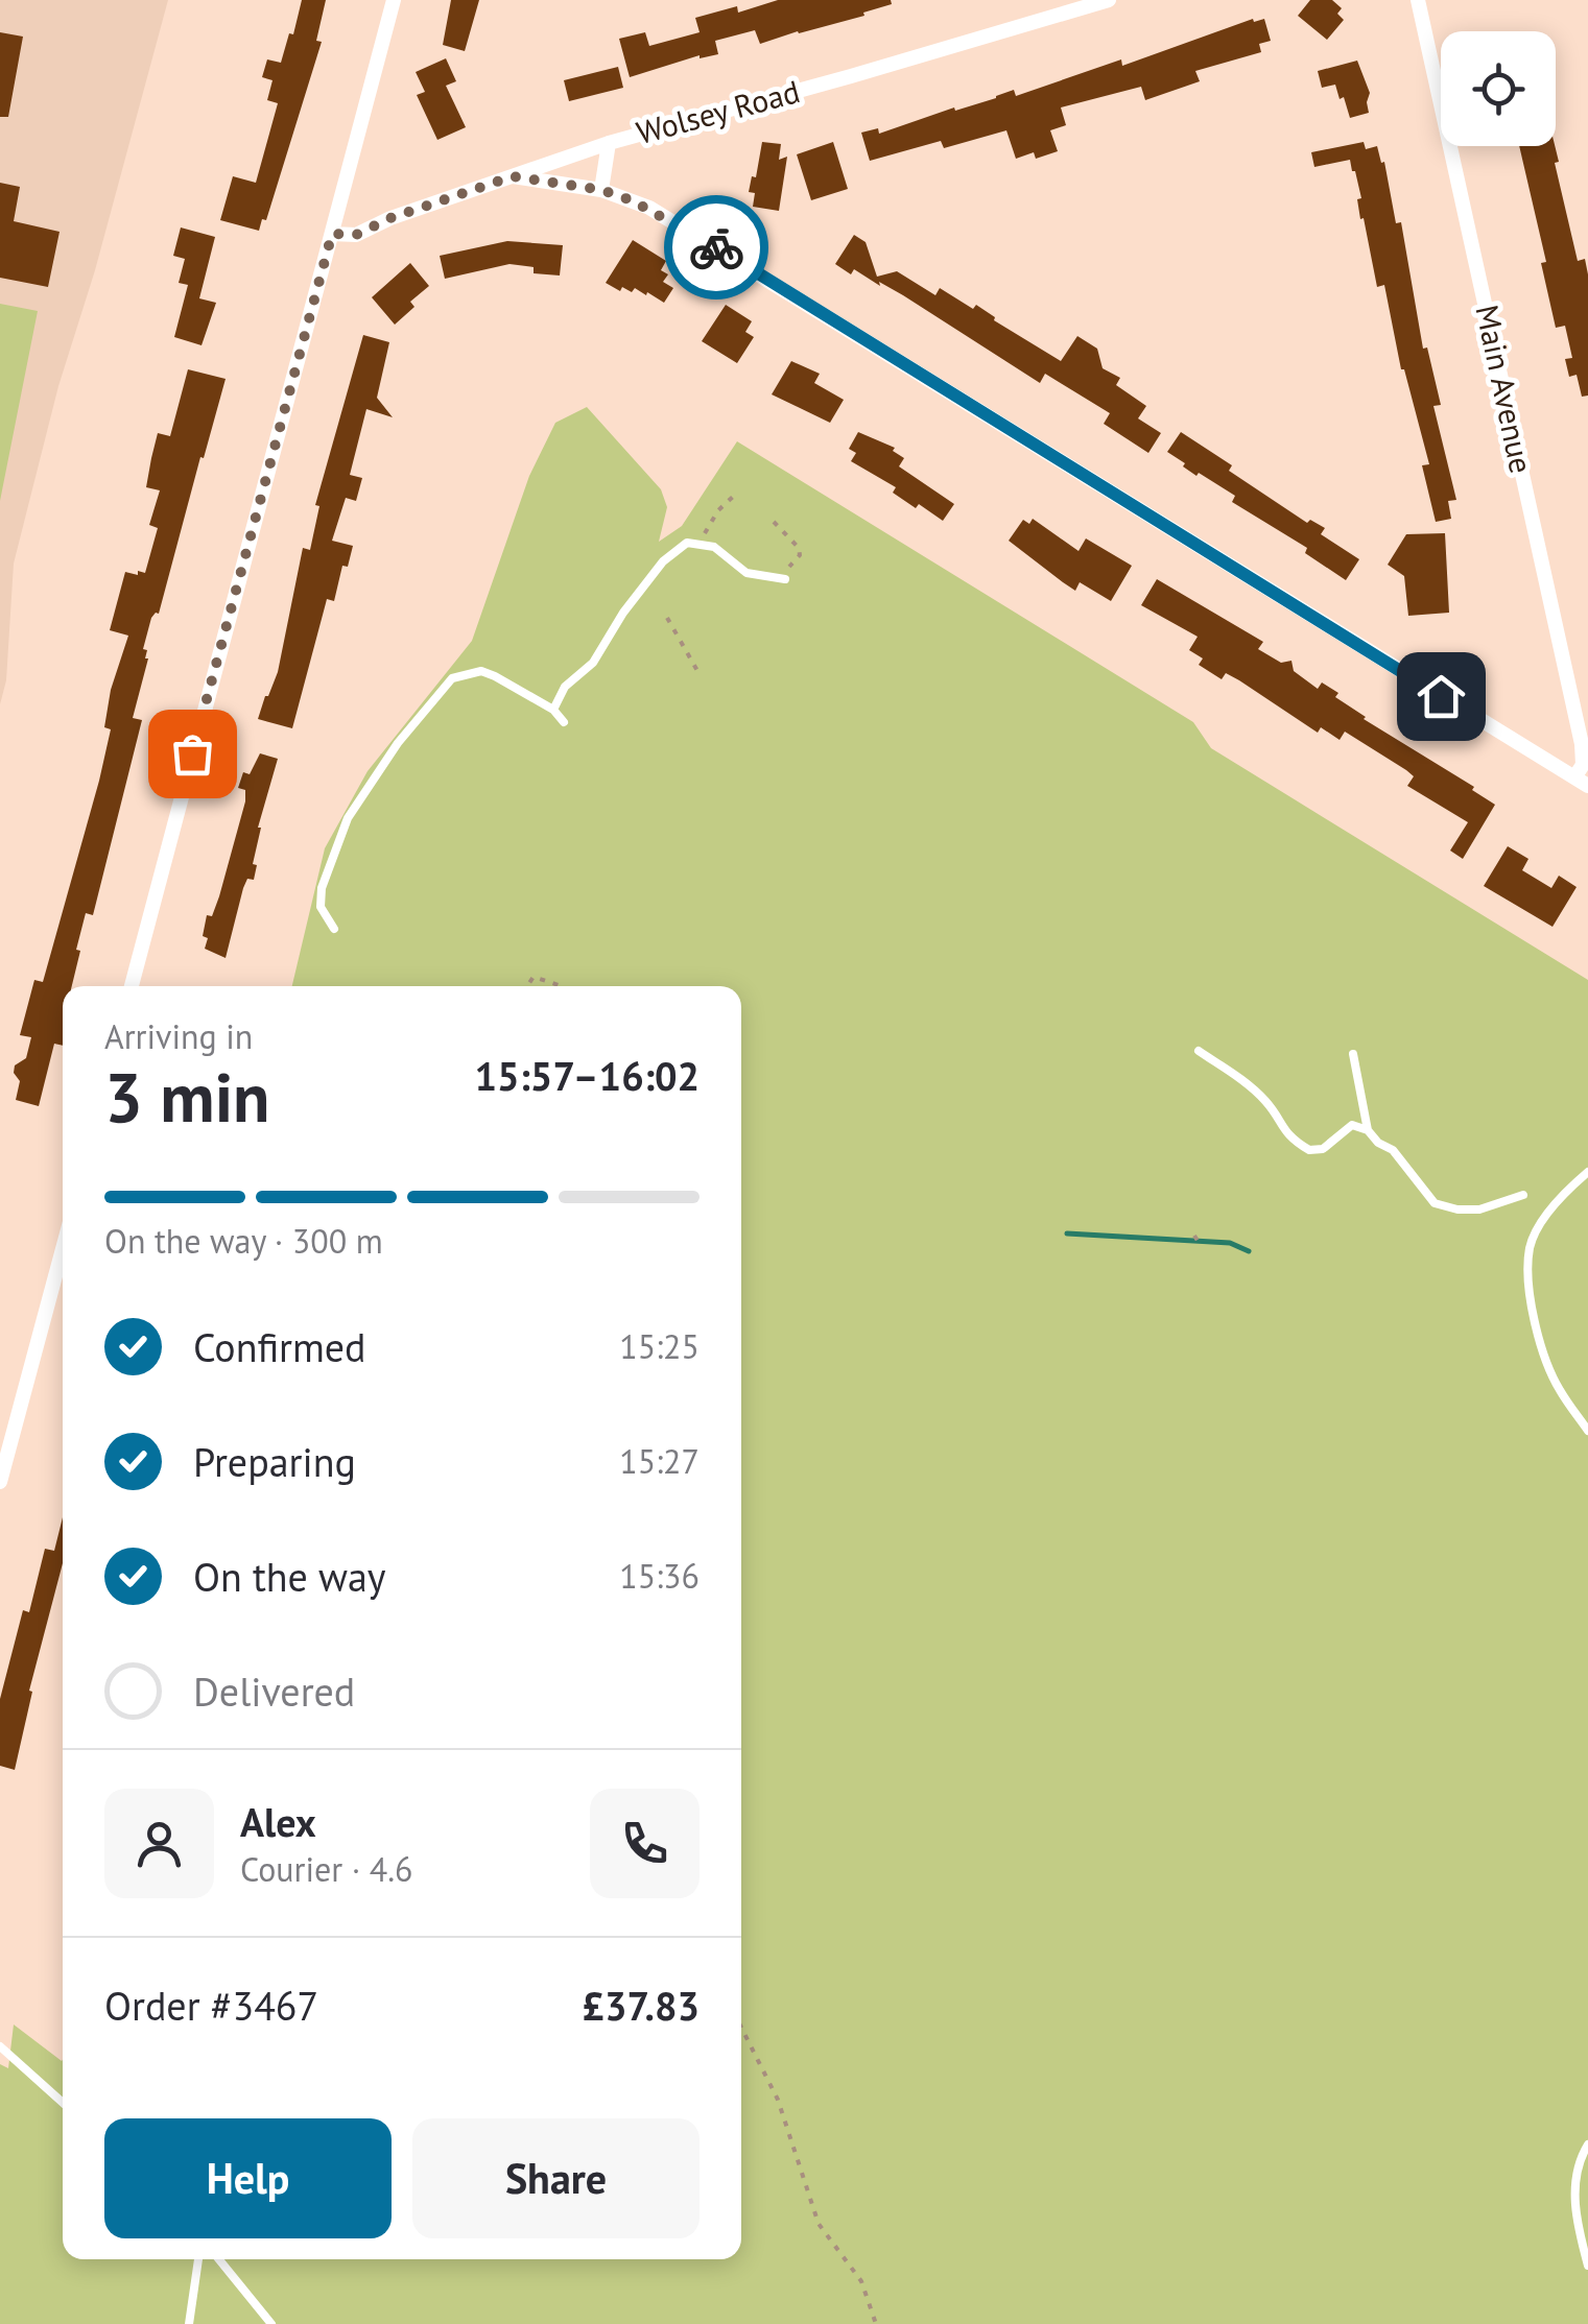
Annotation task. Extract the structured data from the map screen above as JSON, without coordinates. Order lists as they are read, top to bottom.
{
  "streets": {
    "street": ["Wolsey Road", "Main Avenue"]
  },
  "page": {
    "heading": ["3 min", "Arriving in", "15:57–16:02"],
    "panel": [
      "Alex",
      "Courier · 4.6",
      "Order #3467",
      "£37.83"
    ],
    "bar": "On the way · 300 m",
    "list": [
      ["Confirmed", "15:25"],
      ["Preparing", "15:27"],
      ["On the way", "15:36"],
      "Delivered"
    ],
    "buttons": ["Help", "Share"]
  }
}
